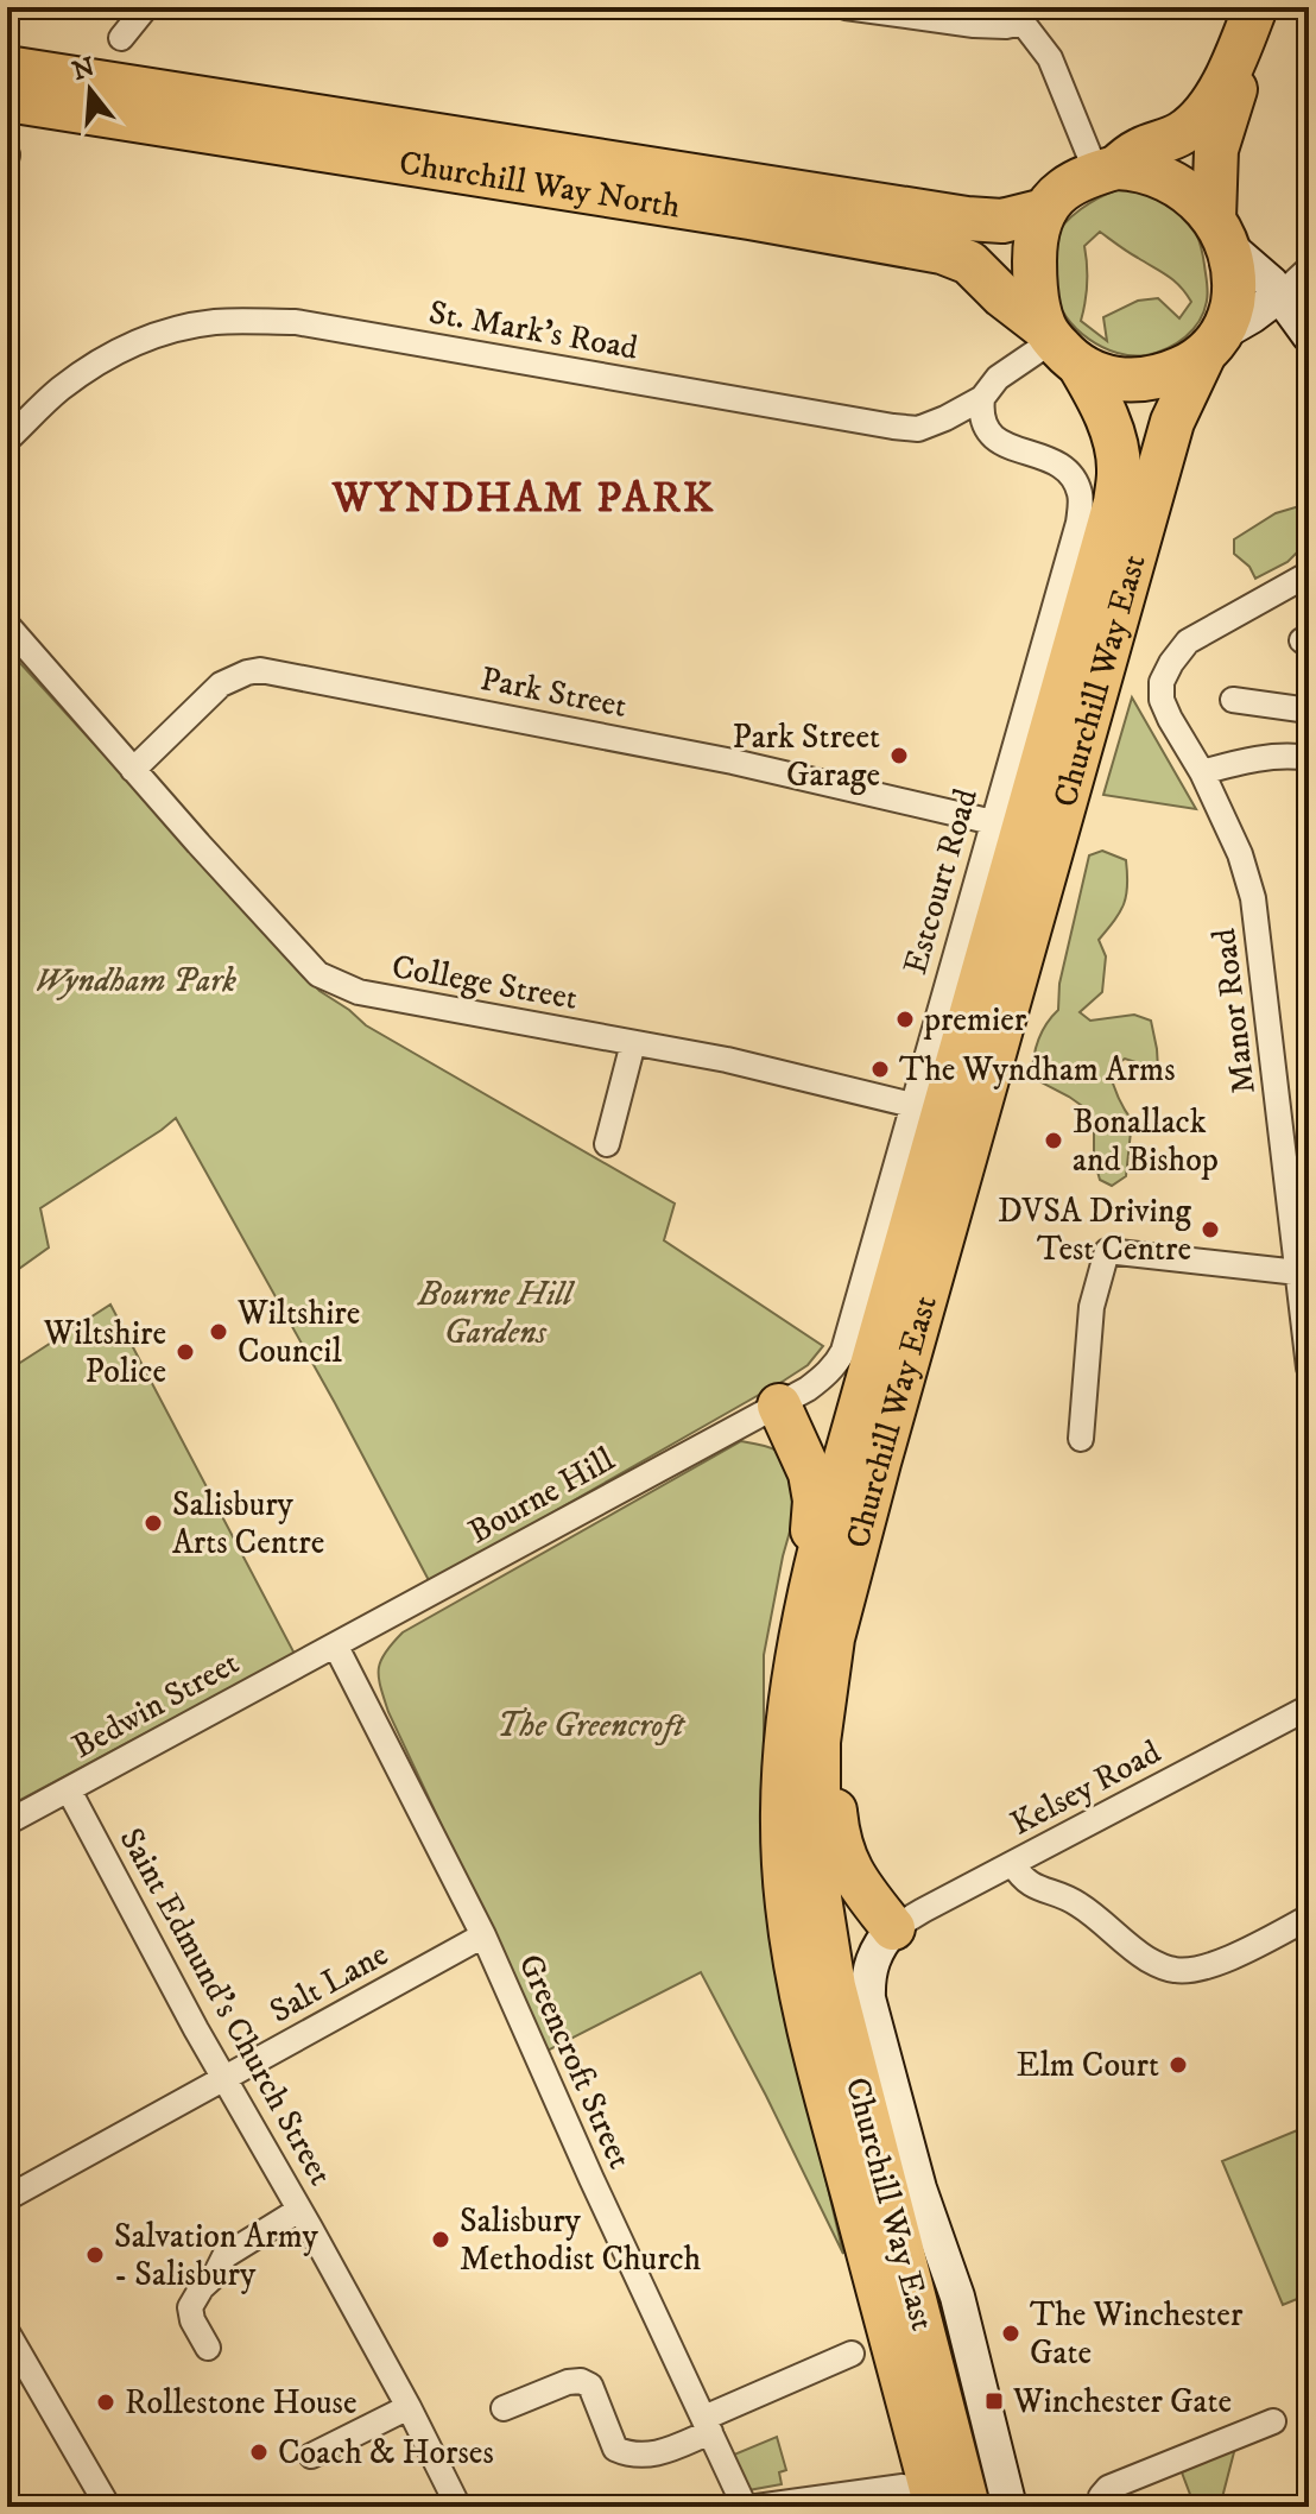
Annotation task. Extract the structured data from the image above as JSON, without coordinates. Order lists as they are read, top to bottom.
{
  "streets": {
    "highway": ["Churchill Way North", "Churchill Way East"],
    "street": [
      "St. Mark's Road",
      "Park Street",
      "Estcourt Road",
      "College Street",
      "Manor Road",
      "Bourne Hill",
      "Bedwin Street",
      "Kelsey Road",
      "Salt Lane",
      "Saint Edmund's Church Street",
      "Greencroft Street"
    ]
  },
  "crossings": [
    ["Churchill Way North", "St. Mark's Road"],
    ["Churchill Way North", "Churchill Way East"],
    ["St. Mark's Road", "Churchill Way East"],
    ["St. Mark's Road", "Estcourt Road"],
    ["Park Street", "Estcourt Road"],
    ["Park Street", "College Street"],
    ["Estcourt Road", "College Street"],
    ["Estcourt Road", "Bourne Hill"],
    ["Bourne Hill", "Bedwin Street"],
    ["Bourne Hill", "Greencroft Street"],
    ["Bedwin Street", "Saint Edmund's Church Street"],
    ["Bedwin Street", "Greencroft Street"],
    ["Salt Lane", "Saint Edmund's Church Street"],
    ["Salt Lane", "Greencroft Street"]
  ],
  "districts": ["WYNDHAM PARK"],
  "parks": ["Wyndham Park", "Bourne Hill Gardens", "The Greencroft"],
  "places": {
    "other": [
      "Park Street Garage",
      "premier",
      "The Wyndham Arms",
      "Bonallack and Bishop",
      "DVSA Driving Test Centre",
      "Wiltshire Council",
      "Wiltshire Police",
      "Salisbury Arts Centre",
      "Elm Court",
      "Salisbury Methodist Church",
      "Salvation Army - Salisbury",
      "The Winchester Gate",
      "Rollestone House",
      "Coach & Horses"
    ],
    "transit": ["Winchester Gate"]
  },
  "north": "top"
}
